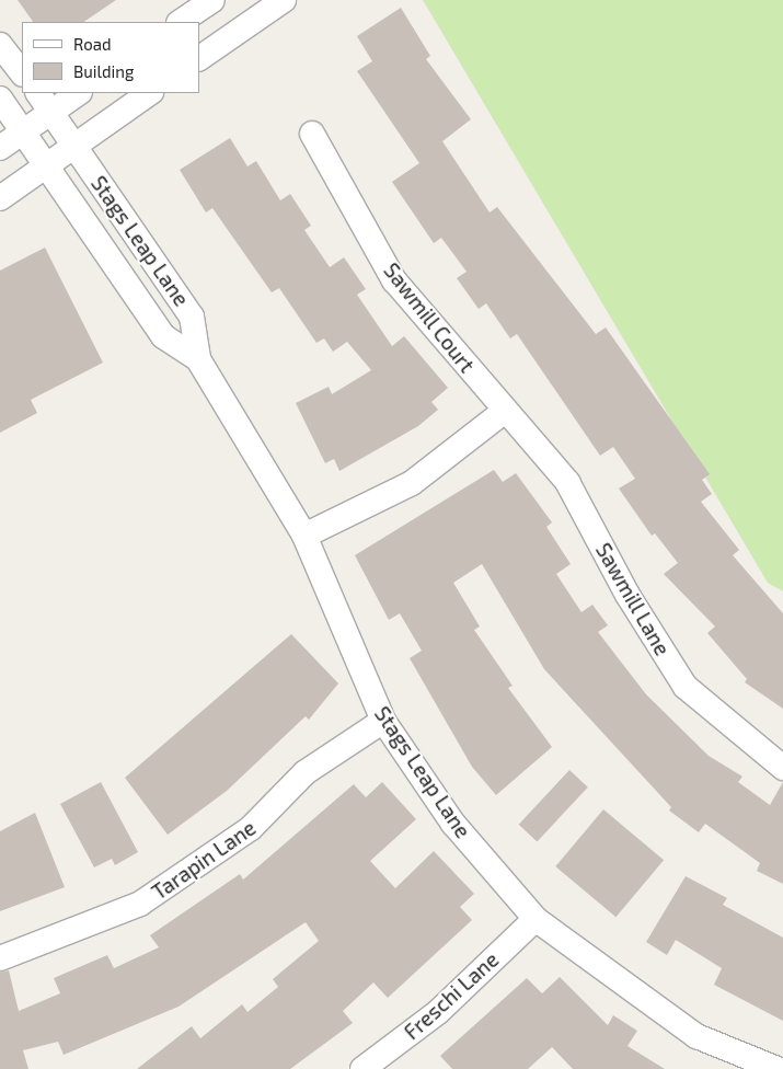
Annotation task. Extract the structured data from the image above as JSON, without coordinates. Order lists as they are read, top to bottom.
{
  "streets": {
    "street": [
      "Stags Leap Lane",
      "Sawmill Court",
      "Sawmill Lane",
      "Tarapin Lane",
      "Freschi Lane"
    ]
  },
  "crossings": [
    ["Stags Leap Lane", "Tarapin Lane"],
    ["Stags Leap Lane", "Freschi Lane"],
    ["Sawmill Court", "Sawmill Lane"]
  ],
  "legend": ["Road", "Building"]
}
